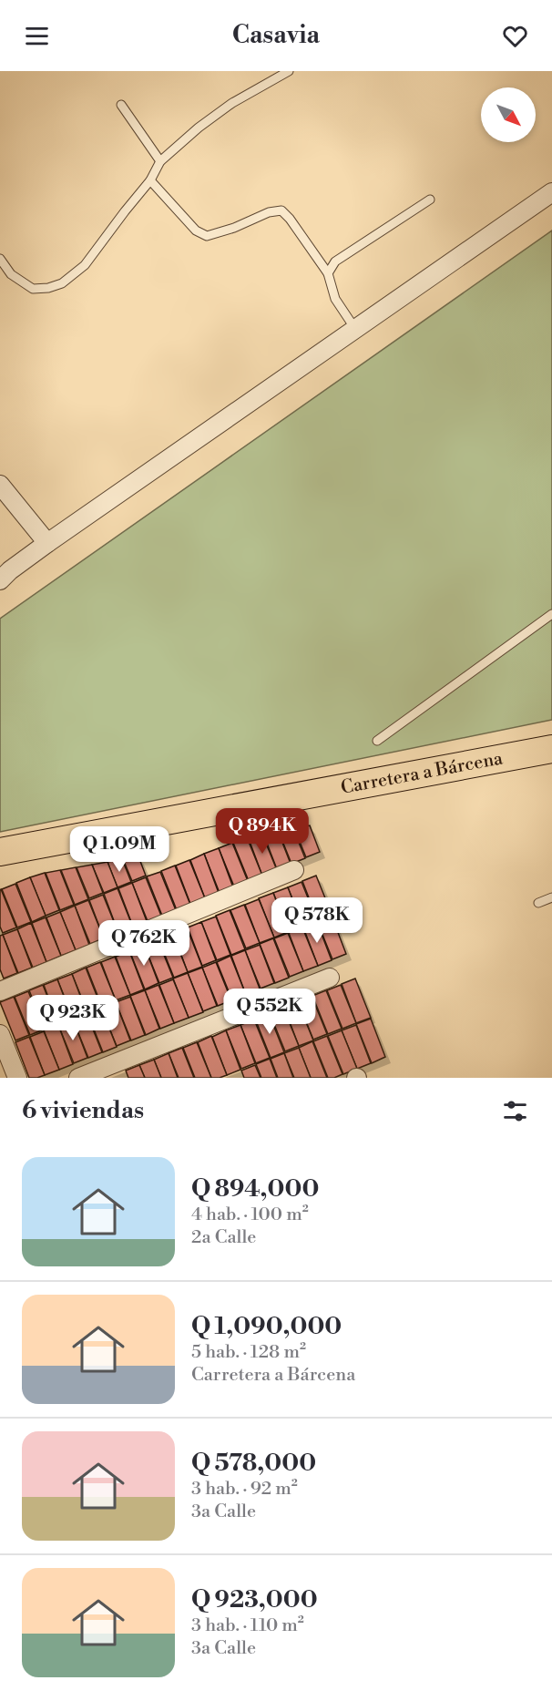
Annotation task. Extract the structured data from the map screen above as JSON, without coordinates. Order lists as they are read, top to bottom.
{
  "streets": {
    "main road": ["Carretera a Bárcena"]
  },
  "north": "bottom right",
  "page": {
    "header": "Casavia",
    "price": [
      "Q 894K",
      "Q 1.09M",
      "Q 578K",
      "Q 762K",
      "Q 552K",
      "Q 923K"
    ],
    "heading": "6 viviendas",
    "list": [
      {
        "name": "Q 894,000",
        "note": "4 hab. · 100 m² · 2a Calle"
      },
      {
        "name": "Q 1,090,000",
        "note": "5 hab. · 128 m² · Carretera a Bárcena"
      },
      {
        "name": "Q 578,000",
        "note": "3 hab. · 92 m² · 3a Calle"
      },
      {
        "name": "Q 923,000",
        "note": "3 hab. · 110 m² · 3a Calle"
      }
    ]
  }
}
